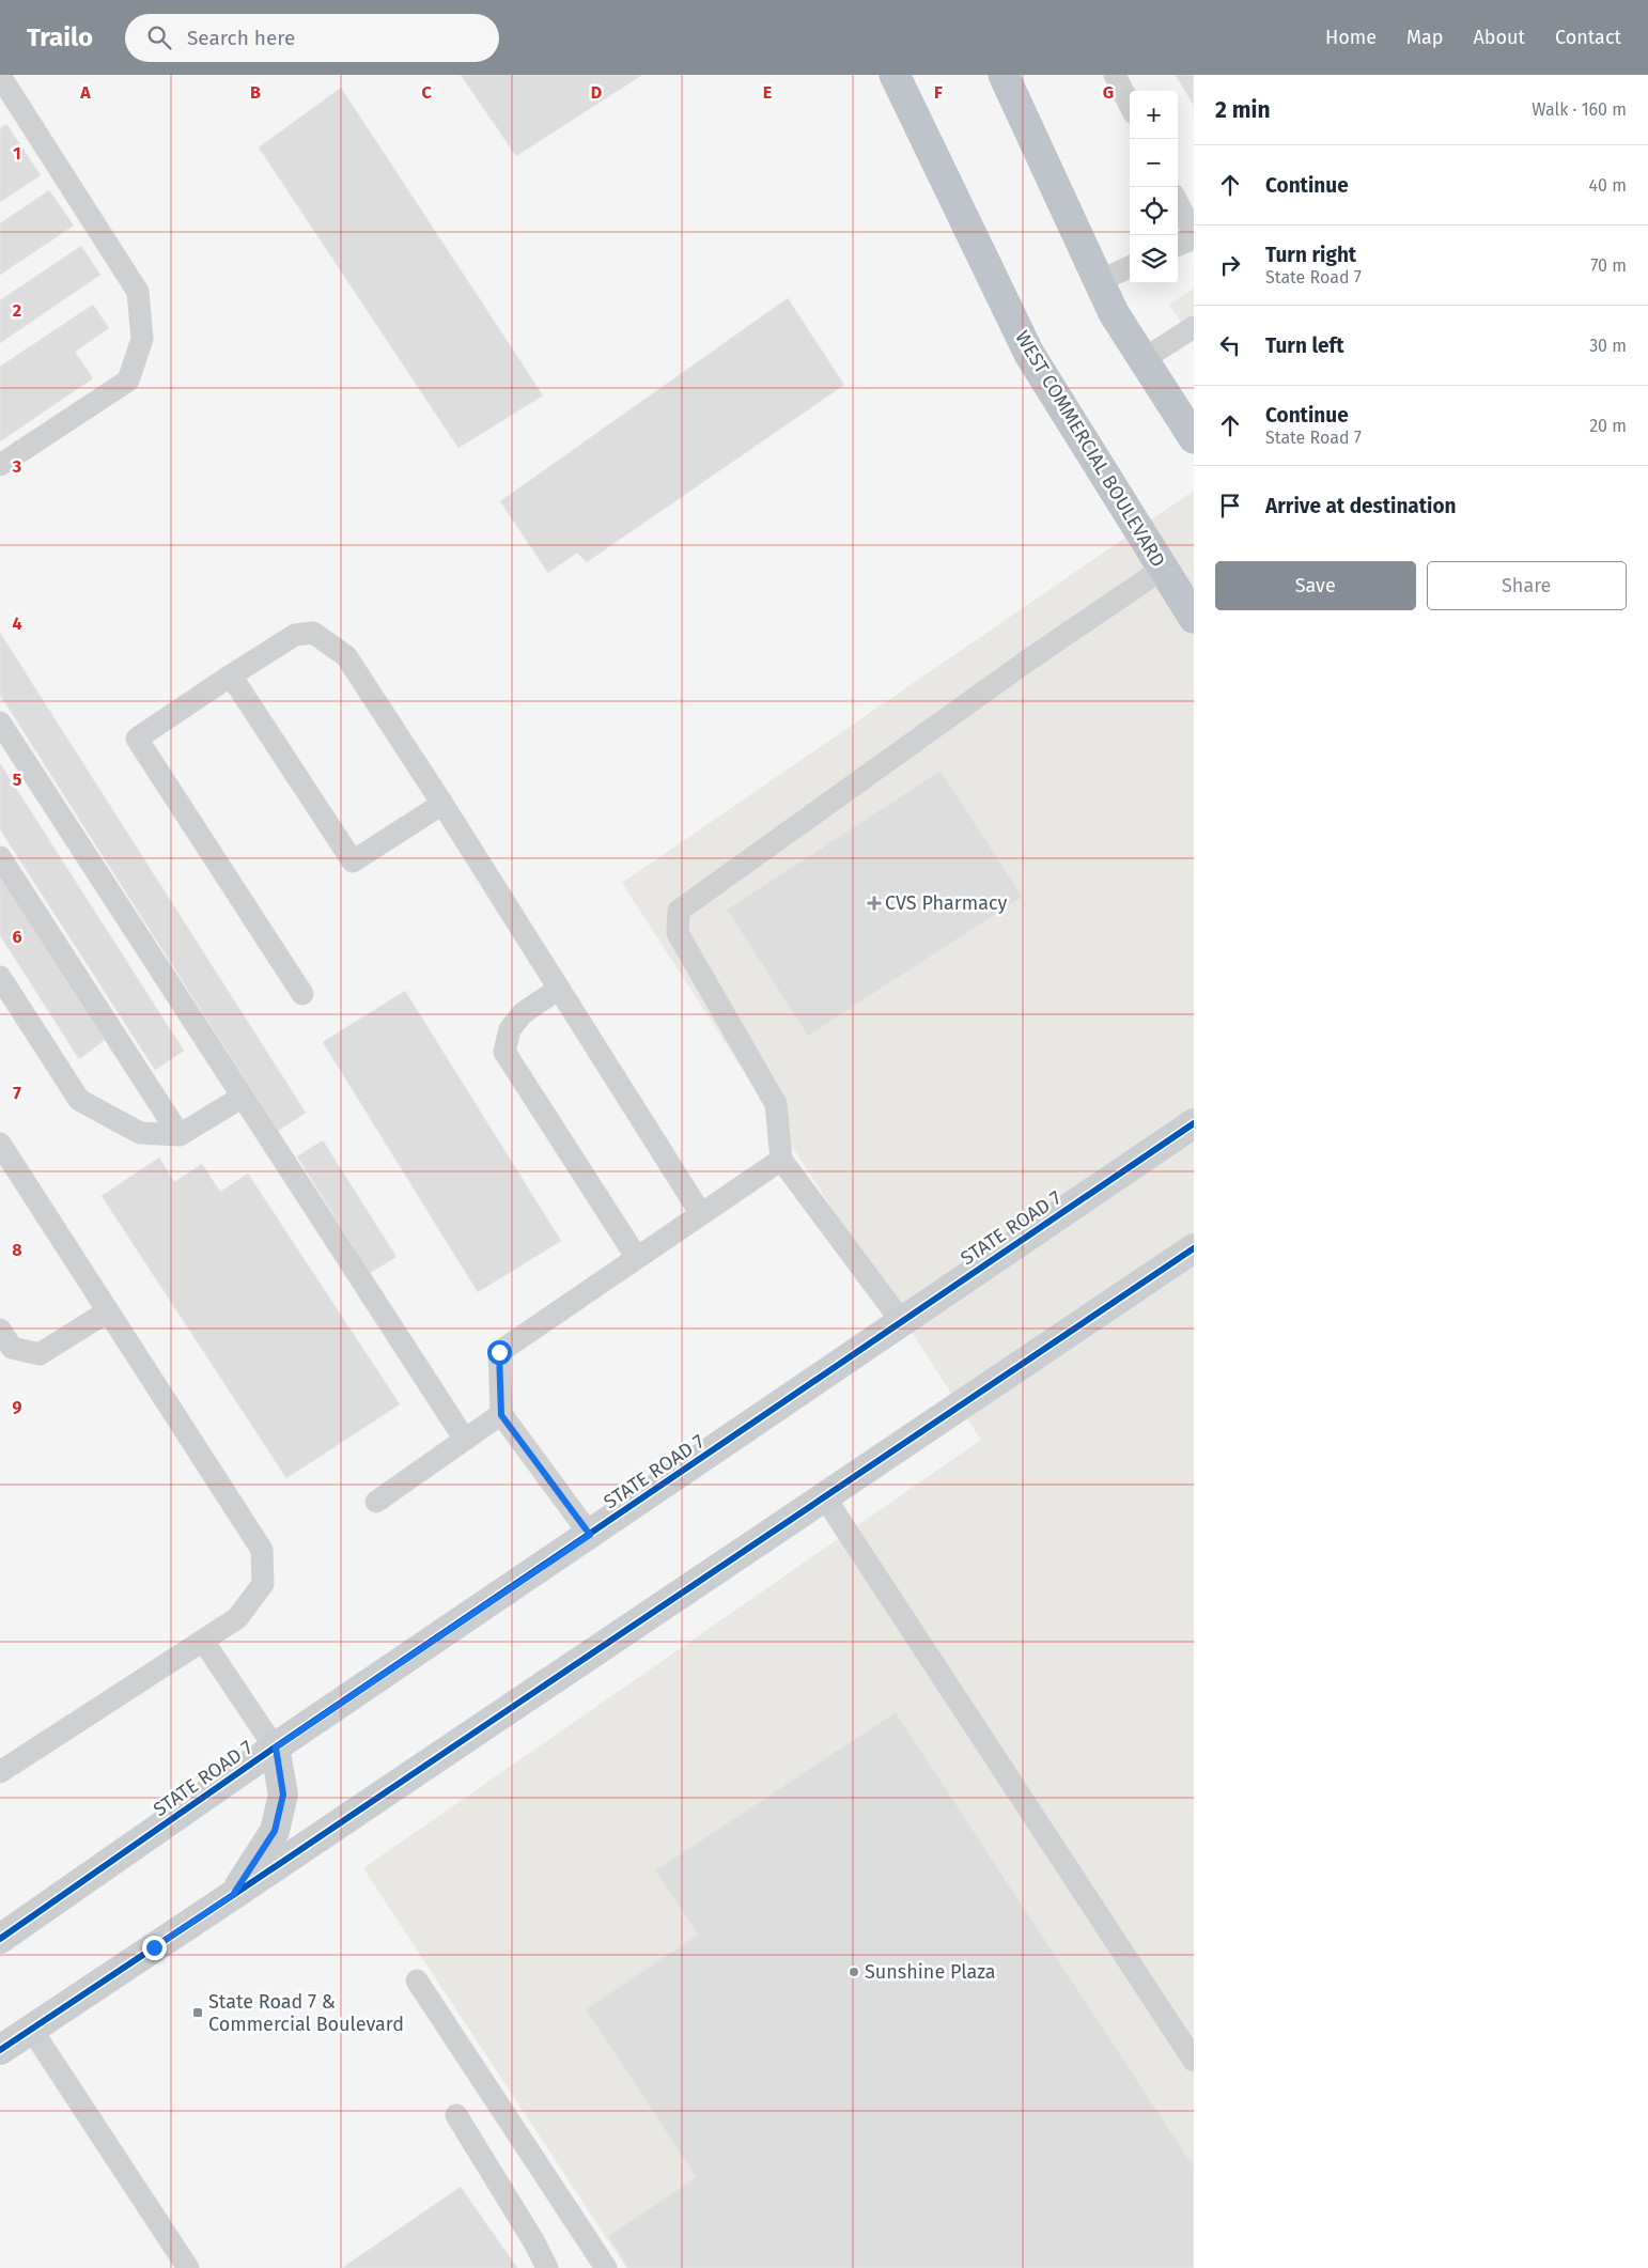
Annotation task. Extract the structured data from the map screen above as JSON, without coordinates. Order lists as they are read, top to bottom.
{
  "streets": {
    "highway": ["WEST COMMERCIAL BOULEVARD"],
    "main road": ["STATE ROAD 7"]
  },
  "places": {
    "health": ["CVS Pharmacy"],
    "other": ["Sunshine Plaza"],
    "transit": ["State Road 7 & Commercial Boulevard"]
  },
  "page": {
    "header": "Trailo",
    "search": "Search here",
    "nav": [
      "Home",
      "Map",
      "About",
      "Contact"
    ],
    "heading": ["2 min", "Walk · 160 m"],
    "map_buttons": ["+", "−"],
    "list": [
      ["Continue", "40 m"],
      ["Turn right", "State Road 7", "70 m"],
      ["Turn left", "30 m"],
      ["Continue", "State Road 7", "20 m"],
      "Arrive at destination"
    ],
    "buttons": ["Save", "Share"]
  },
  "grid": {
    "columns": [
      "A",
      "B",
      "C",
      "D",
      "E",
      "F",
      "G"
    ],
    "rows": [
      "1",
      "2",
      "3",
      "4",
      "5",
      "6",
      "7",
      "8",
      "9"
    ]
  }
}
